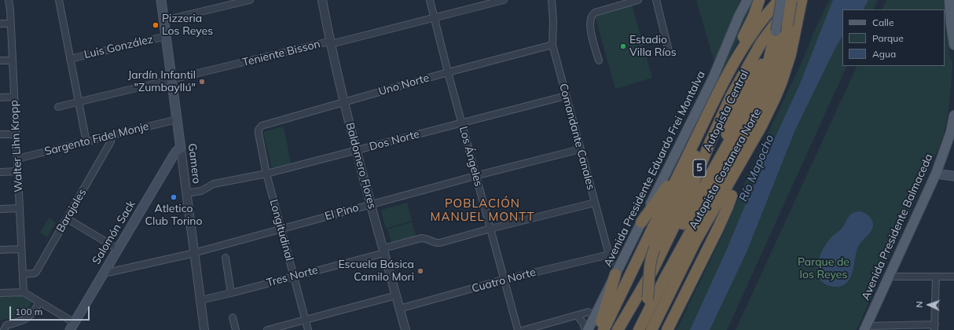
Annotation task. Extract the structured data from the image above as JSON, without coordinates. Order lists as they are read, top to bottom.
{
  "streets": {
    "highway": ["Autopista Central", "5", "Autopista Costanera Norte"],
    "main road": [
      "Gamero",
      "Avenida Presidente Eduardo Frei Montalva",
      "Avenida Presidente Balmaceda",
      "Salomón Sack"
    ],
    "street": [
      "Luis González",
      "Teniente Bisson",
      "Uno Norte",
      "Comandante Canales",
      "Sargento Fidel Monje",
      "Dos Norte",
      "Walter Lihn Kropp",
      "Los Ángeles",
      "Baldomero Flores",
      "Barajales",
      "El Pino",
      "Longitudinal",
      "Tres Norte",
      "Cuatro Norte"
    ]
  },
  "crossings": [
    ["Luis González", "Gamero"],
    ["Teniente Bisson", "Los Ángeles"],
    ["Teniente Bisson", "Gamero"],
    ["Teniente Bisson", "Baldomero Flores"],
    ["Uno Norte", "Comandante Canales"],
    ["Uno Norte", "Los Ángeles"],
    ["Uno Norte", "Baldomero Flores"],
    ["Uno Norte", "Longitudinal"],
    ["Autopista Central", "Autopista Costanera Norte"],
    ["Comandante Canales", "Dos Norte"],
    ["Comandante Canales", "Avenida Presidente Eduardo Frei Montalva"],
    ["Comandante Canales", "El Pino"],
    ["Comandante Canales", "Tres Norte"],
    ["Comandante Canales", "Cuatro Norte"],
    ["Sargento Fidel Monje", "Walter Lihn Kropp"],
    ["Sargento Fidel Monje", "Gamero"],
    ["Sargento Fidel Monje", "Barajales"],
    ["Dos Norte", "Los Ángeles"],
    ["Dos Norte", "Gamero"],
    ["Dos Norte", "Baldomero Flores"],
    ["Dos Norte", "Longitudinal"],
    ["Walter Lihn Kropp", "Barajales"],
    ["Los Ángeles", "El Pino"],
    ["Los Ángeles", "Tres Norte"],
    ["Los Ángeles", "Cuatro Norte"],
    ["Gamero", "El Pino"],
    ["Gamero", "Salomón Sack"],
    ["Gamero", "Tres Norte"],
    ["Baldomero Flores", "El Pino"],
    ["Baldomero Flores", "Tres Norte"],
    ["Baldomero Flores", "Cuatro Norte"],
    ["El Pino", "Longitudinal"],
    ["El Pino", "Salomón Sack"],
    ["Longitudinal", "Tres Norte"]
  ],
  "districts": ["POBLACIÓN MANUEL MONTT"],
  "water": ["Río Mapocho"],
  "parks": ["Parque de los Reyes"],
  "places": [
    "Pizzeria Los Reyes",
    "Estadio Villa Ríos",
    "Jardín Infantil \"Zumbayllú\"",
    "Atletico Club Torino",
    "Escuela Básica Camilo Mori"
  ],
  "legend": ["Calle", "Parque", "Agua"],
  "scale_bar": "100 m",
  "north": "left"
}
